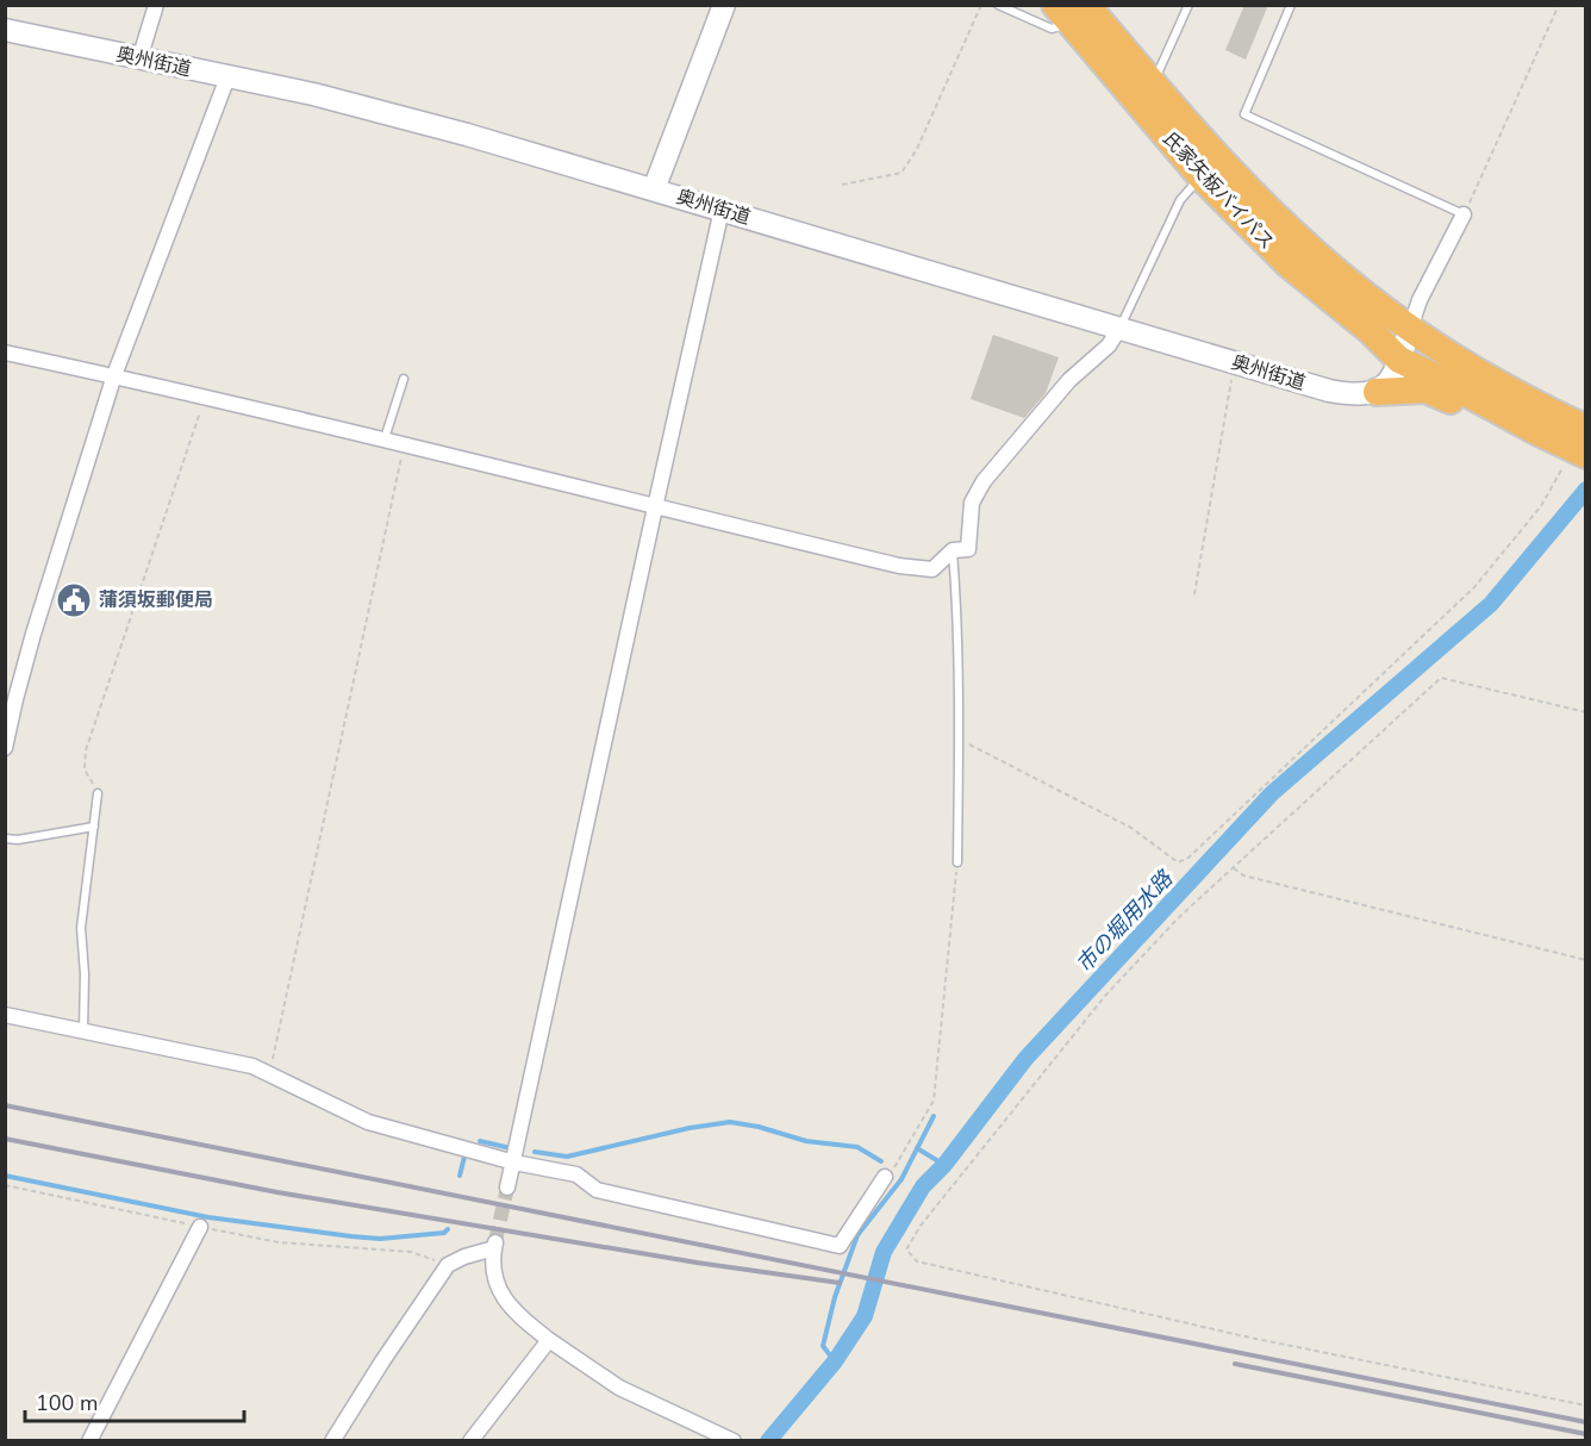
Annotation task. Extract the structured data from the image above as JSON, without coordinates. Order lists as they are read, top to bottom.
{
  "streets": {
    "highway": ["氏家矢板バイパス"],
    "main road": ["奥州街道"]
  },
  "water": ["市の堀用水路"],
  "places": {
    "public building": ["蒲須坂郵便局"]
  },
  "scale_bar": "100 m"
}
